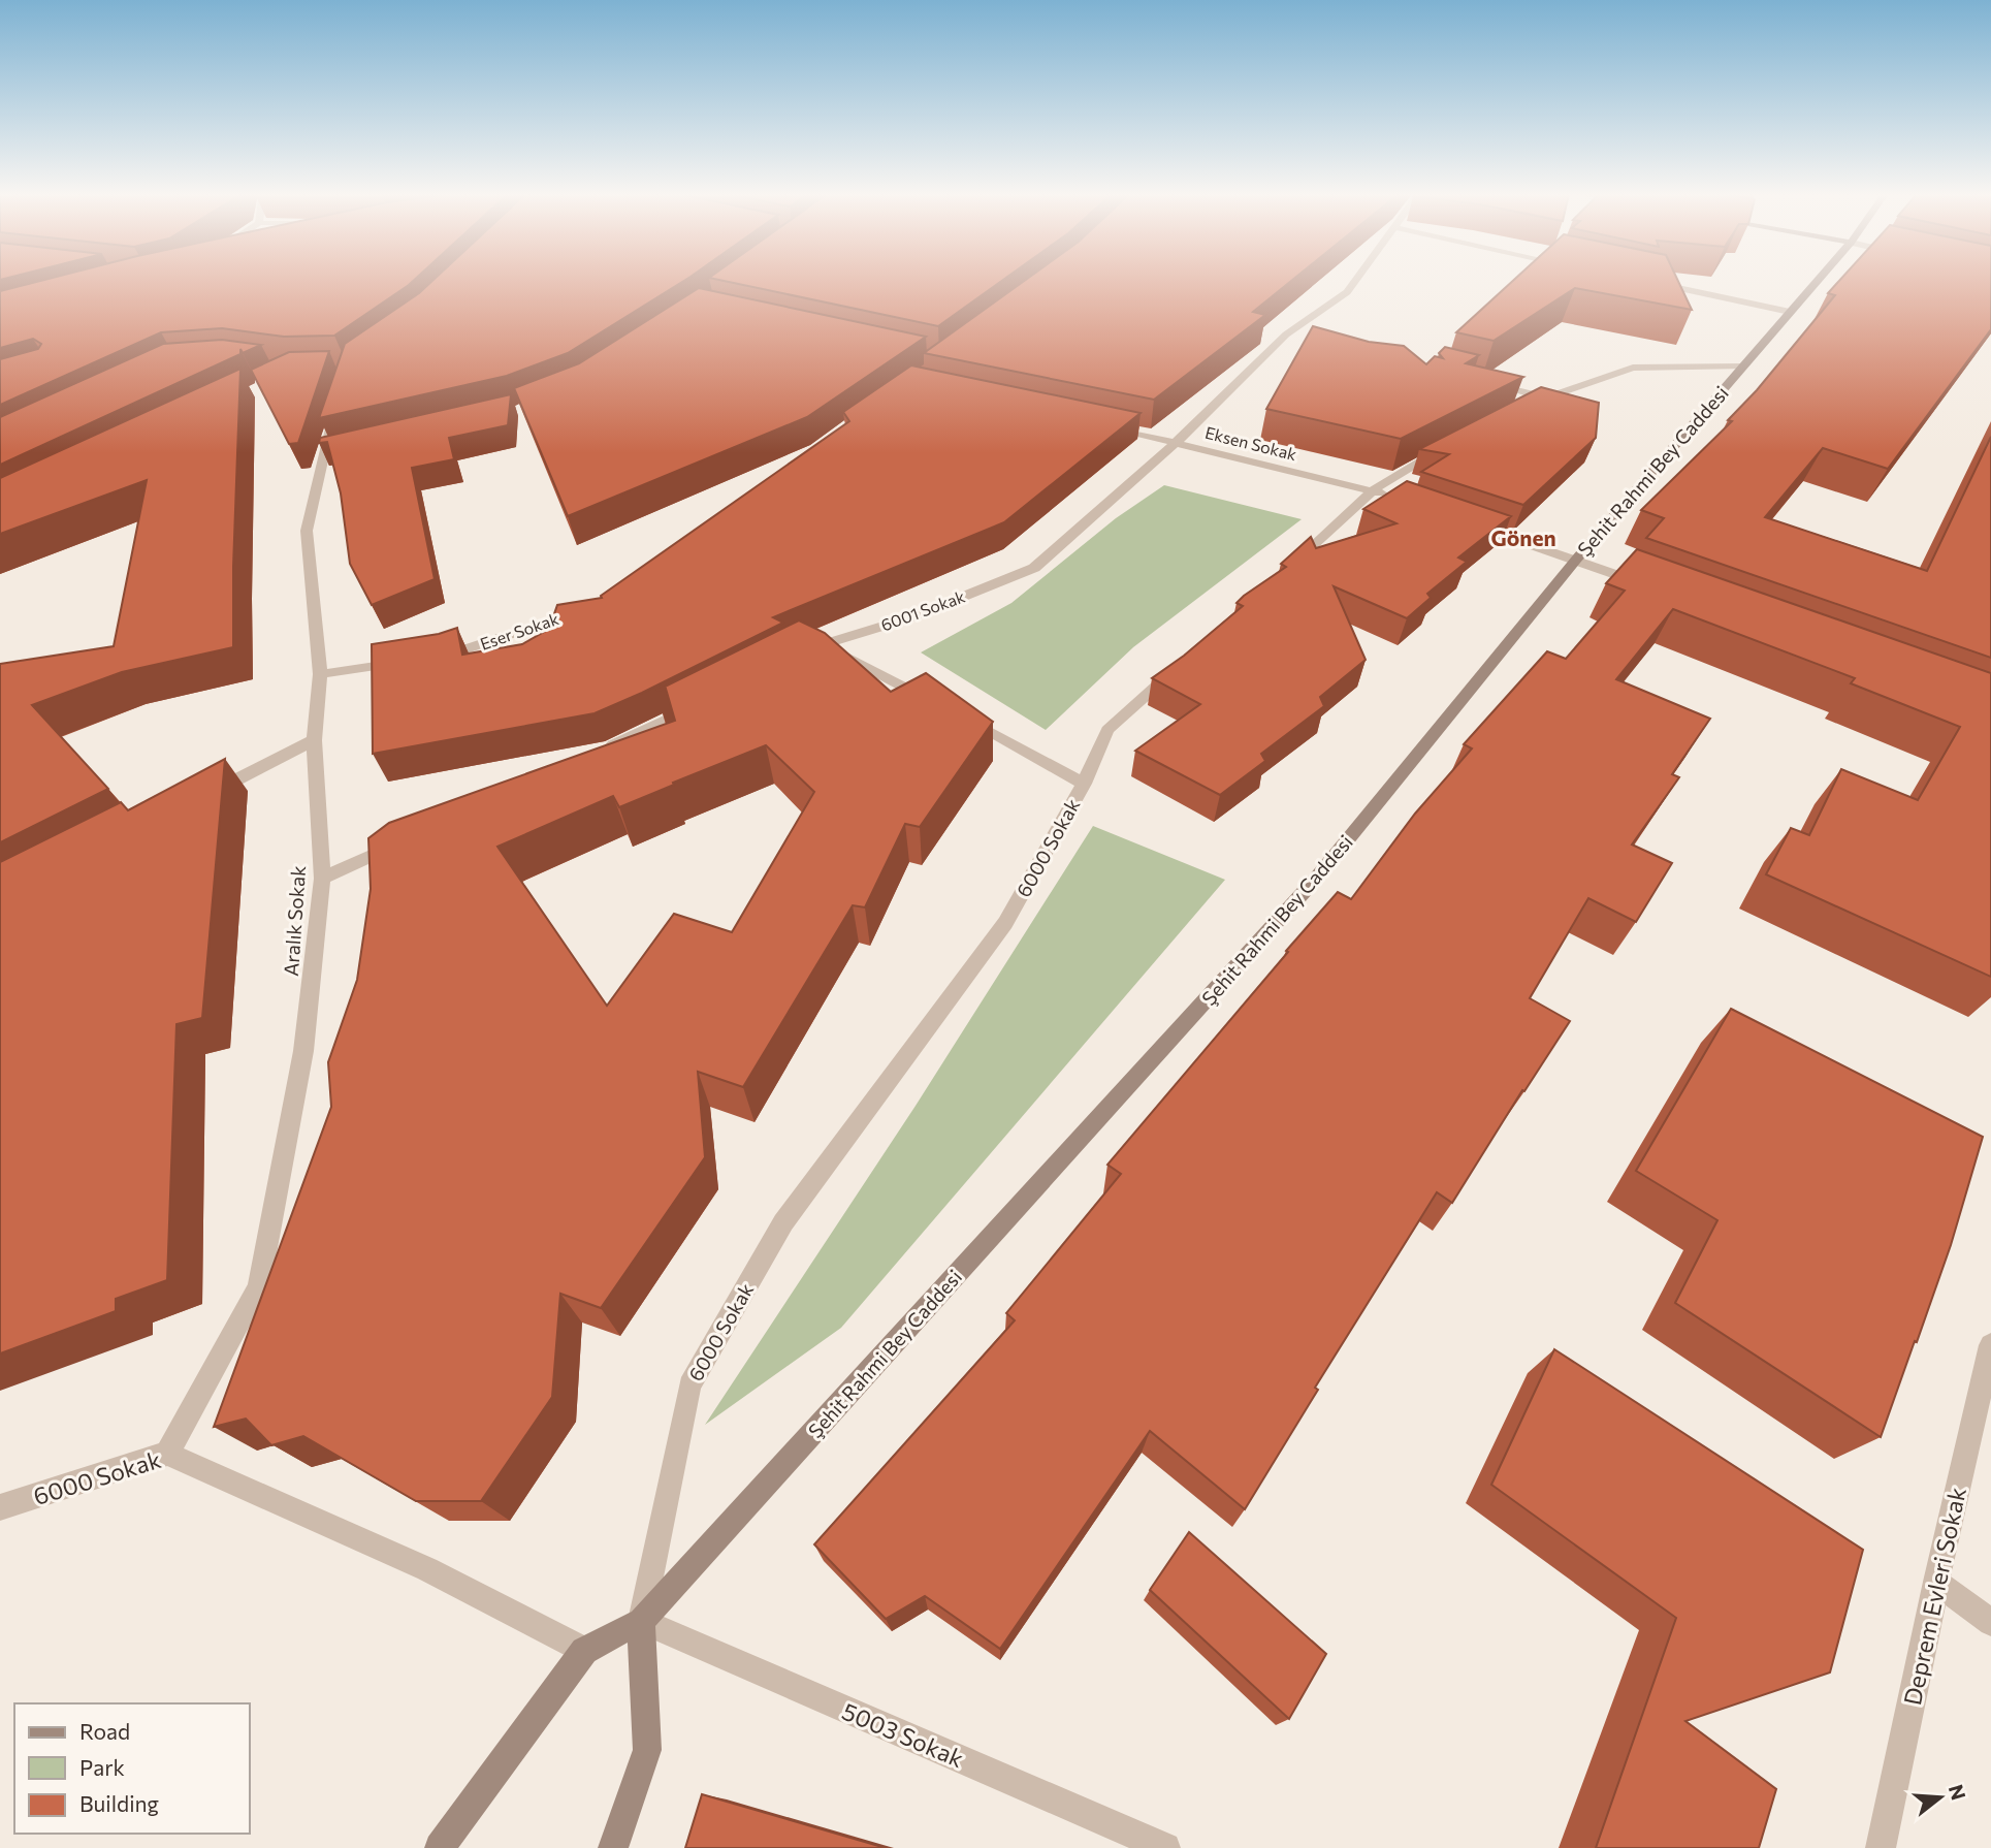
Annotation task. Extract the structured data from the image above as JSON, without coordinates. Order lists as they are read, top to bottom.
{
  "streets": {
    "main road": ["Şehit Rahmi Bey Caddesi"],
    "street": [
      "Eksen Sokak",
      "6001 Sokak",
      "Eser Sokak",
      "6000 Sokak",
      "Aralık Sokak",
      "Deprem Evleri Sokak",
      "5003 Sokak"
    ]
  },
  "crossings": [
    ["Eksen Sokak", "6001 Sokak"],
    ["Şehit Rahmi Bey Caddesi", "6000 Sokak"],
    ["Şehit Rahmi Bey Caddesi", "5003 Sokak"],
    ["6000 Sokak", "Aralık Sokak"],
    ["6000 Sokak", "5003 Sokak"]
  ],
  "districts": ["Gönen"],
  "legend": ["Road", "Park", "Building"],
  "north": "right"
}
